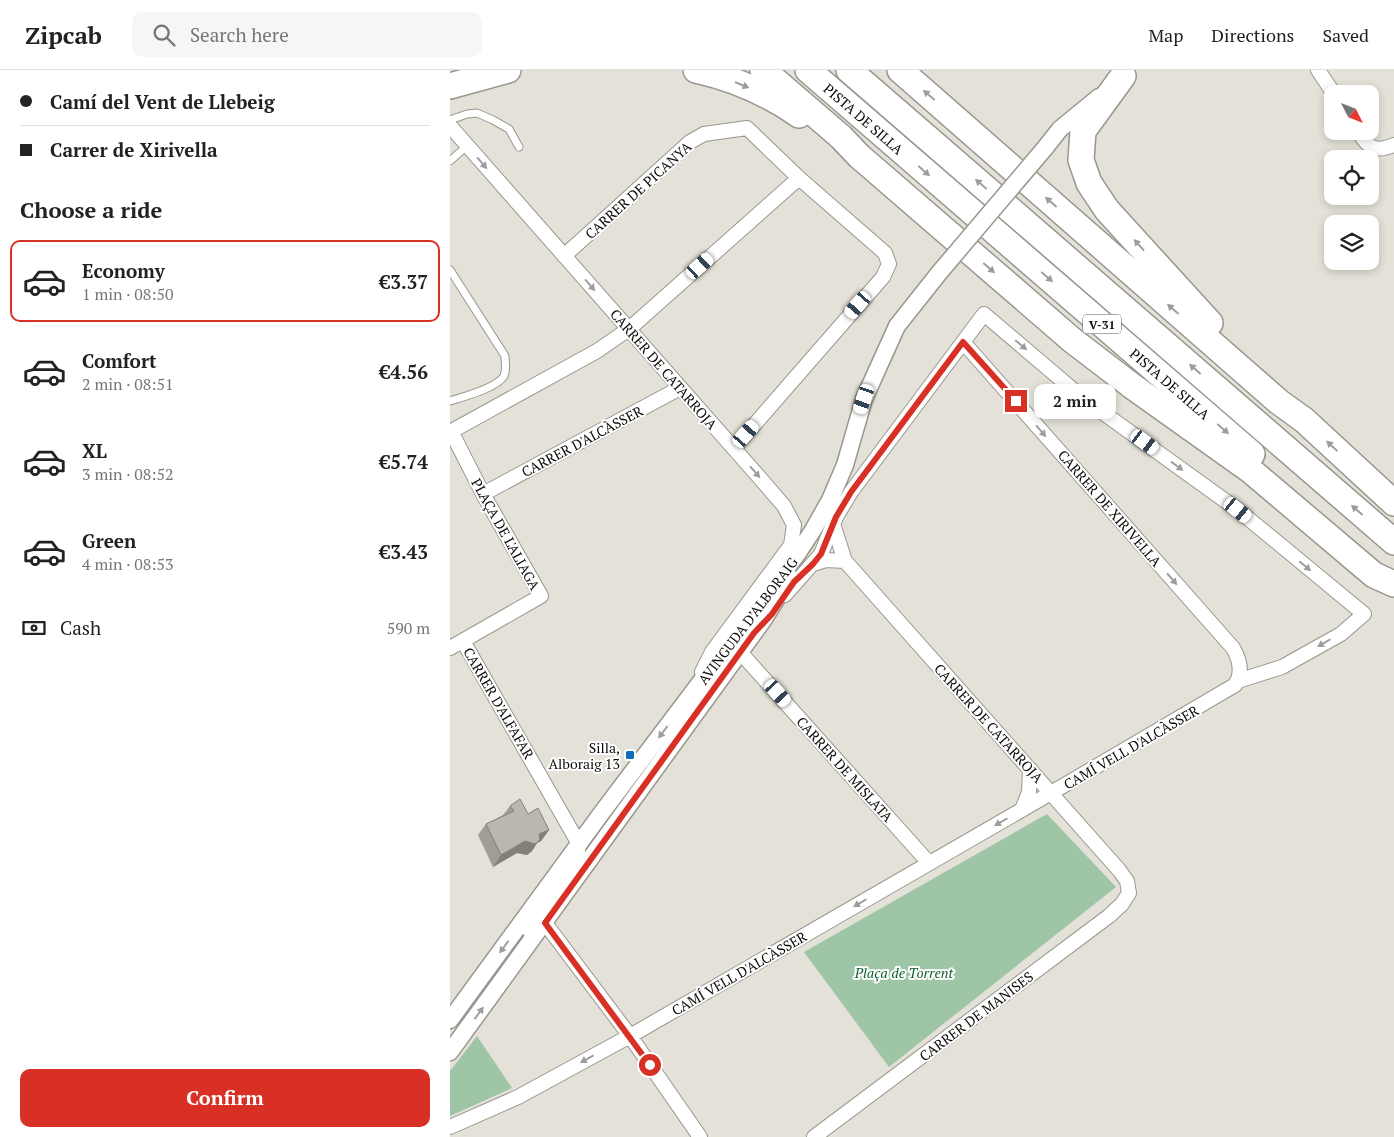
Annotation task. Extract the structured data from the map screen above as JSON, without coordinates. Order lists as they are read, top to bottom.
{
  "streets": {
    "highway": ["PISTA DE SILLA", "V-31"],
    "street": [
      "CARRER DE PICANYA",
      "CARRER DE CATARROJA",
      "CARRER D'ALCÀSSER",
      "CARRER DE XIRIVELLA",
      "PLAÇA DE L'ALIAGA",
      "AVINGUDA D’ALBORAIG",
      "CARRER D'ALFAFAR",
      "CAMÍ VELL D'ALCÀSSER",
      "CARRER DE MISLATA",
      "CARRER DE MANISES"
    ]
  },
  "crossings": [
    ["CARRER DE PICANYA", "CARRER DE CATARROJA"],
    ["CARRER DE CATARROJA", "CARRER D'ALCÀSSER"],
    ["CARRER DE CATARROJA", "AVINGUDA D’ALBORAIG"],
    ["CARRER DE CATARROJA", "CAMÍ VELL D'ALCÀSSER"],
    ["CARRER DE CATARROJA", "CARRER DE MANISES"],
    ["CARRER D'ALCÀSSER", "PLAÇA DE L'ALIAGA"],
    ["CARRER DE XIRIVELLA", "CAMÍ VELL D'ALCÀSSER"],
    ["PLAÇA DE L'ALIAGA", "CARRER D'ALFAFAR"],
    ["AVINGUDA D’ALBORAIG", "CARRER D'ALFAFAR"],
    ["AVINGUDA D’ALBORAIG", "CARRER DE MISLATA"],
    ["CAMÍ VELL D'ALCÀSSER", "CARRER DE MISLATA"]
  ],
  "one_way": ["CARRER DE CATARROJA", "CARRER DE XIRIVELLA"],
  "parks": ["Plaça de Torrent"],
  "places": {
    "transit": ["Silla, Alboraig 13"]
  },
  "north": "bottom right",
  "page": {
    "header": "Zipcab",
    "search": "Search here",
    "nav": ["Map", "Directions", "Saved"],
    "banner": ["Camí del Vent de Llebeig", "Carrer de Xirivella"],
    "heading": "Choose a ride",
    "list": [
      {
        "name": "Economy",
        "note": "1 min · 08:50",
        "value": "€3.37"
      },
      {
        "name": "Comfort",
        "note": "2 min · 08:51",
        "value": "€4.56"
      },
      {
        "name": "XL",
        "note": "3 min · 08:52",
        "value": "€5.74"
      },
      {
        "name": "Green",
        "note": "4 min · 08:53",
        "value": "€3.43"
      }
    ],
    "bubble": "2 min",
    "pay": ["Cash", "590 m"],
    "buttons": "Confirm"
  }
}
